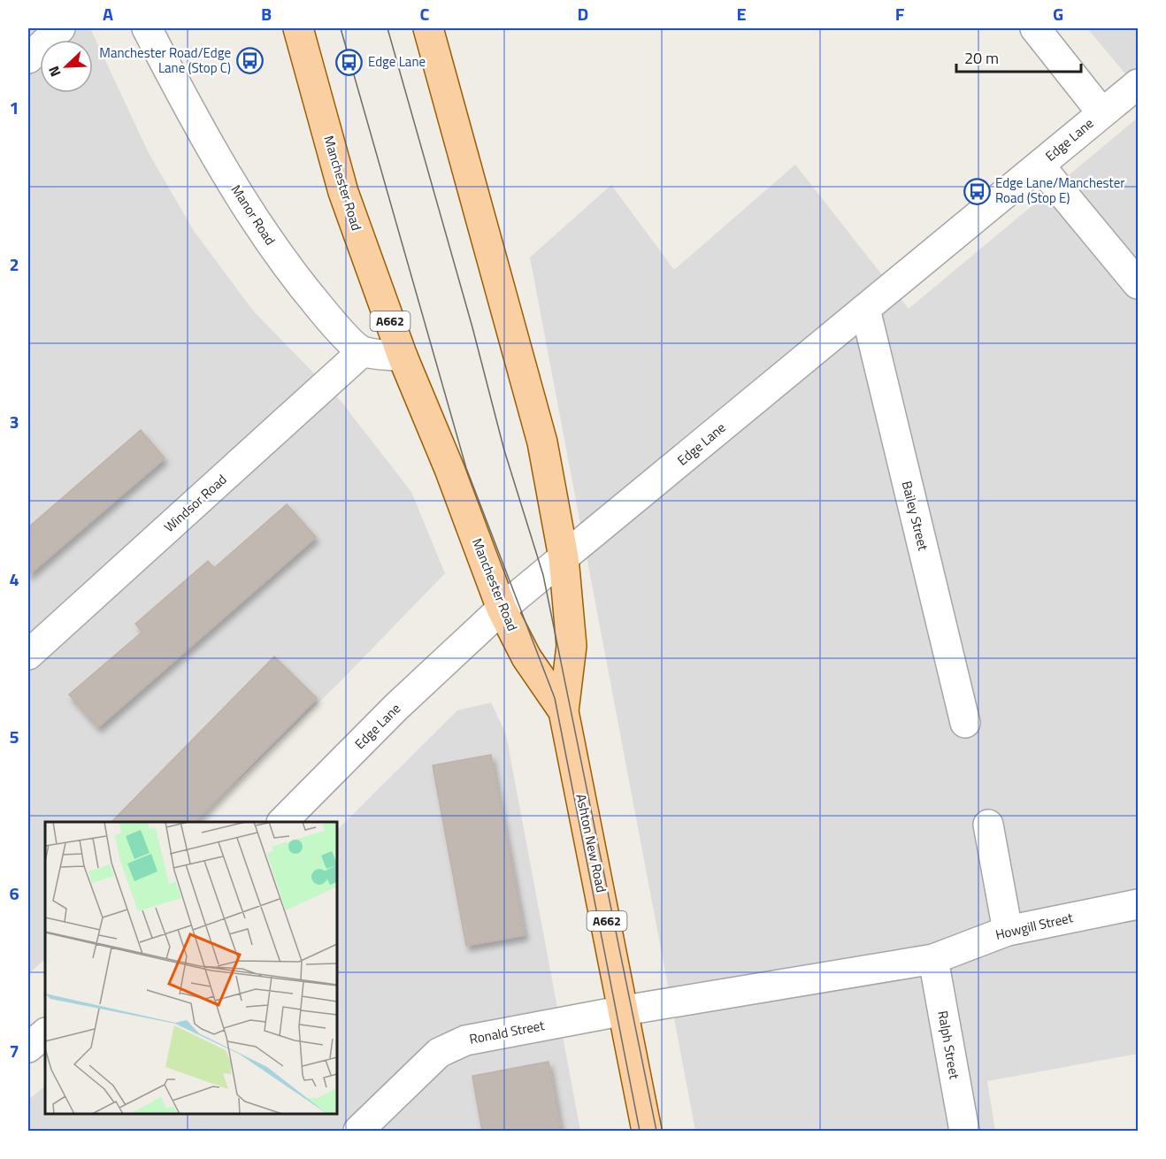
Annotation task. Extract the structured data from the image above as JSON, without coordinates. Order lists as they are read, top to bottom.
{
  "streets": {
    "main road": ["Manchester Road", "A662", "Ashton New Road"],
    "street": [
      "Edge Lane",
      "Manor Road",
      "Windsor Road",
      "Bailey Street",
      "Howgill Street",
      "Ronald Street",
      "Ralph Street"
    ]
  },
  "crossings": [
    ["Edge Lane", "Manchester Road"],
    ["Edge Lane", "A662"],
    ["Edge Lane", "Bailey Street"],
    ["Manchester Road", "A662"],
    ["Manchester Road", "Ashton New Road"],
    ["Manor Road", "Windsor Road"],
    ["A662", "Ashton New Road"],
    ["Ashton New Road", "Howgill Street"],
    ["Ashton New Road", "Ronald Street"],
    ["Howgill Street", "Ronald Street"],
    ["Howgill Street", "Ralph Street"]
  ],
  "places": {
    "bus stop": ["Manchester Road/Edge Lane (Stop C)", "Edge Lane", "Edge Lane/Manchester Road (Stop E)"]
  },
  "scale_bar": "20 m",
  "north": "bottom left",
  "grid": {
    "columns": [
      "A",
      "B",
      "C",
      "D",
      "E",
      "F",
      "G"
    ],
    "rows": [
      "1",
      "2",
      "3",
      "4",
      "5",
      "6",
      "7"
    ]
  }
}
